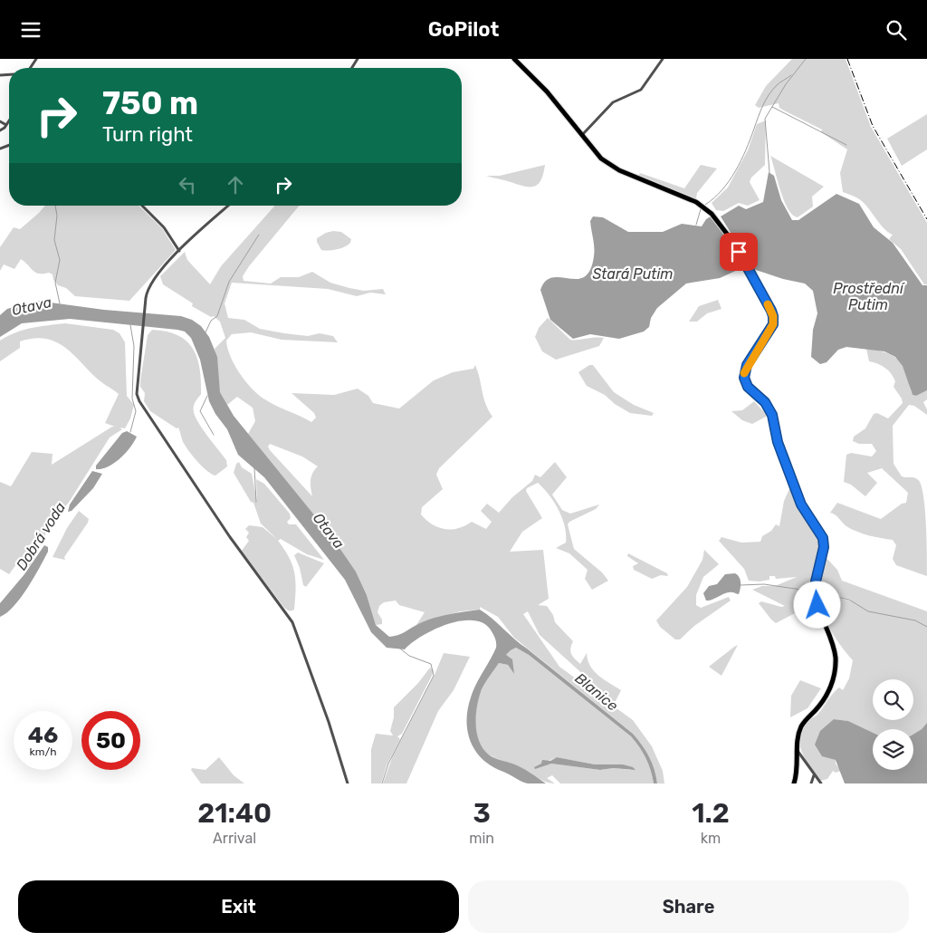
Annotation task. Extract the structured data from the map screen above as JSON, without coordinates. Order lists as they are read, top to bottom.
{
  "water": [
    "Stará Putim",
    "Prostřední Putim",
    "Otava",
    "Dobrá voda",
    "Blanice"
  ],
  "page": {
    "header": "GoPilot",
    "turn": ["750 m", "Turn right"],
    "speed": "46 km/h",
    "limit": "50",
    "eta": [
      "21:40",
      "Arrival",
      "3",
      "min",
      "1.2",
      "km"
    ],
    "buttons": ["Exit", "Share"]
  }
}
